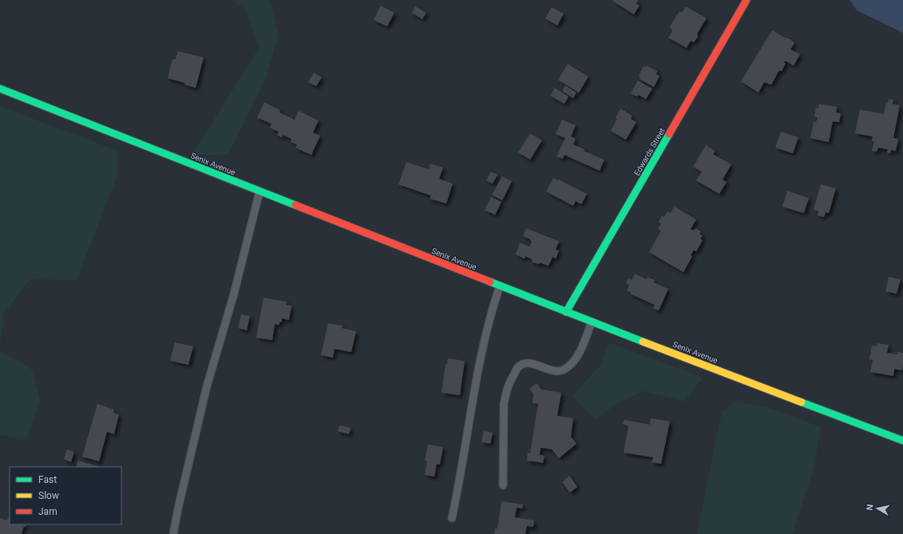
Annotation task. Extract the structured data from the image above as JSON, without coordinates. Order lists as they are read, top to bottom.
{
  "streets": {
    "street": ["Edwards Street", "Senix Avenue"]
  },
  "crossings": [
    ["Edwards Street", "Senix Avenue"]
  ],
  "legend": ["Fast", "Slow", "Jam"],
  "north": "left"
}
